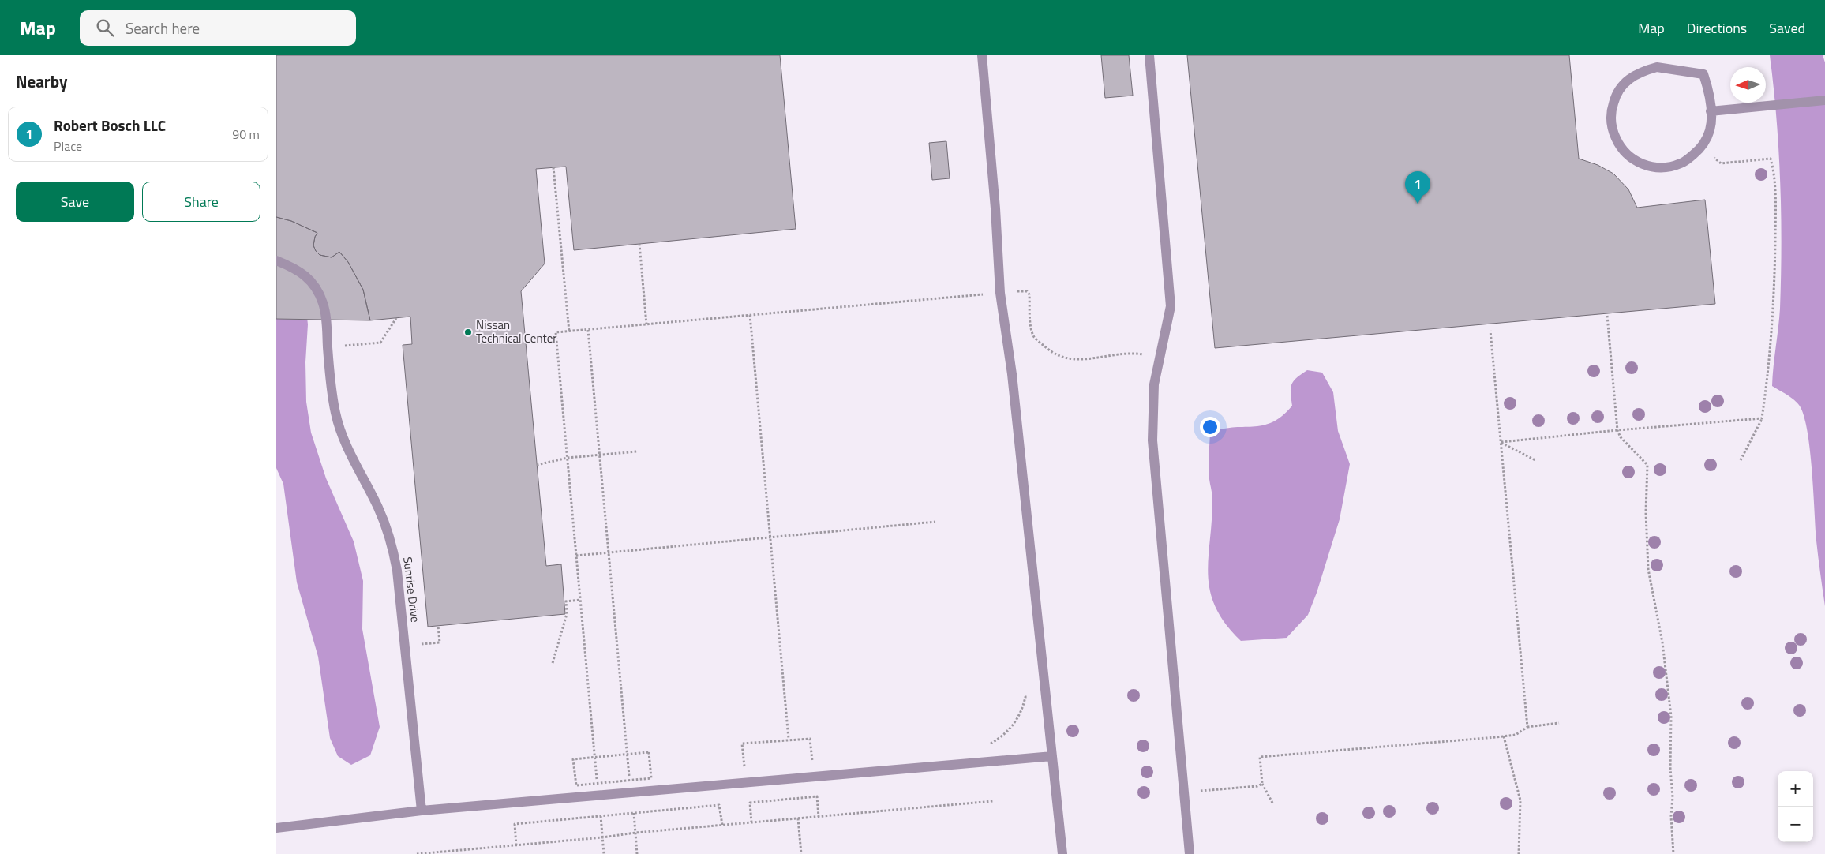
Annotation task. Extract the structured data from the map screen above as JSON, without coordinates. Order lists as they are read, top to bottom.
{
  "streets": {
    "lane": ["Sunrise Drive"]
  },
  "places": ["Nissan Technical Center"],
  "north": "left",
  "page": {
    "header": "Map",
    "search": "Search here",
    "nav": ["Map", "Directions", "Saved"],
    "heading": "Nearby",
    "list": [
      {
        "mark": "1",
        "name": "Robert Bosch LLC",
        "note": "Place",
        "value": "90 m"
      }
    ],
    "buttons": ["Save", "Share"],
    "pins": "1",
    "map_buttons": ["+", "−"]
  }
}
